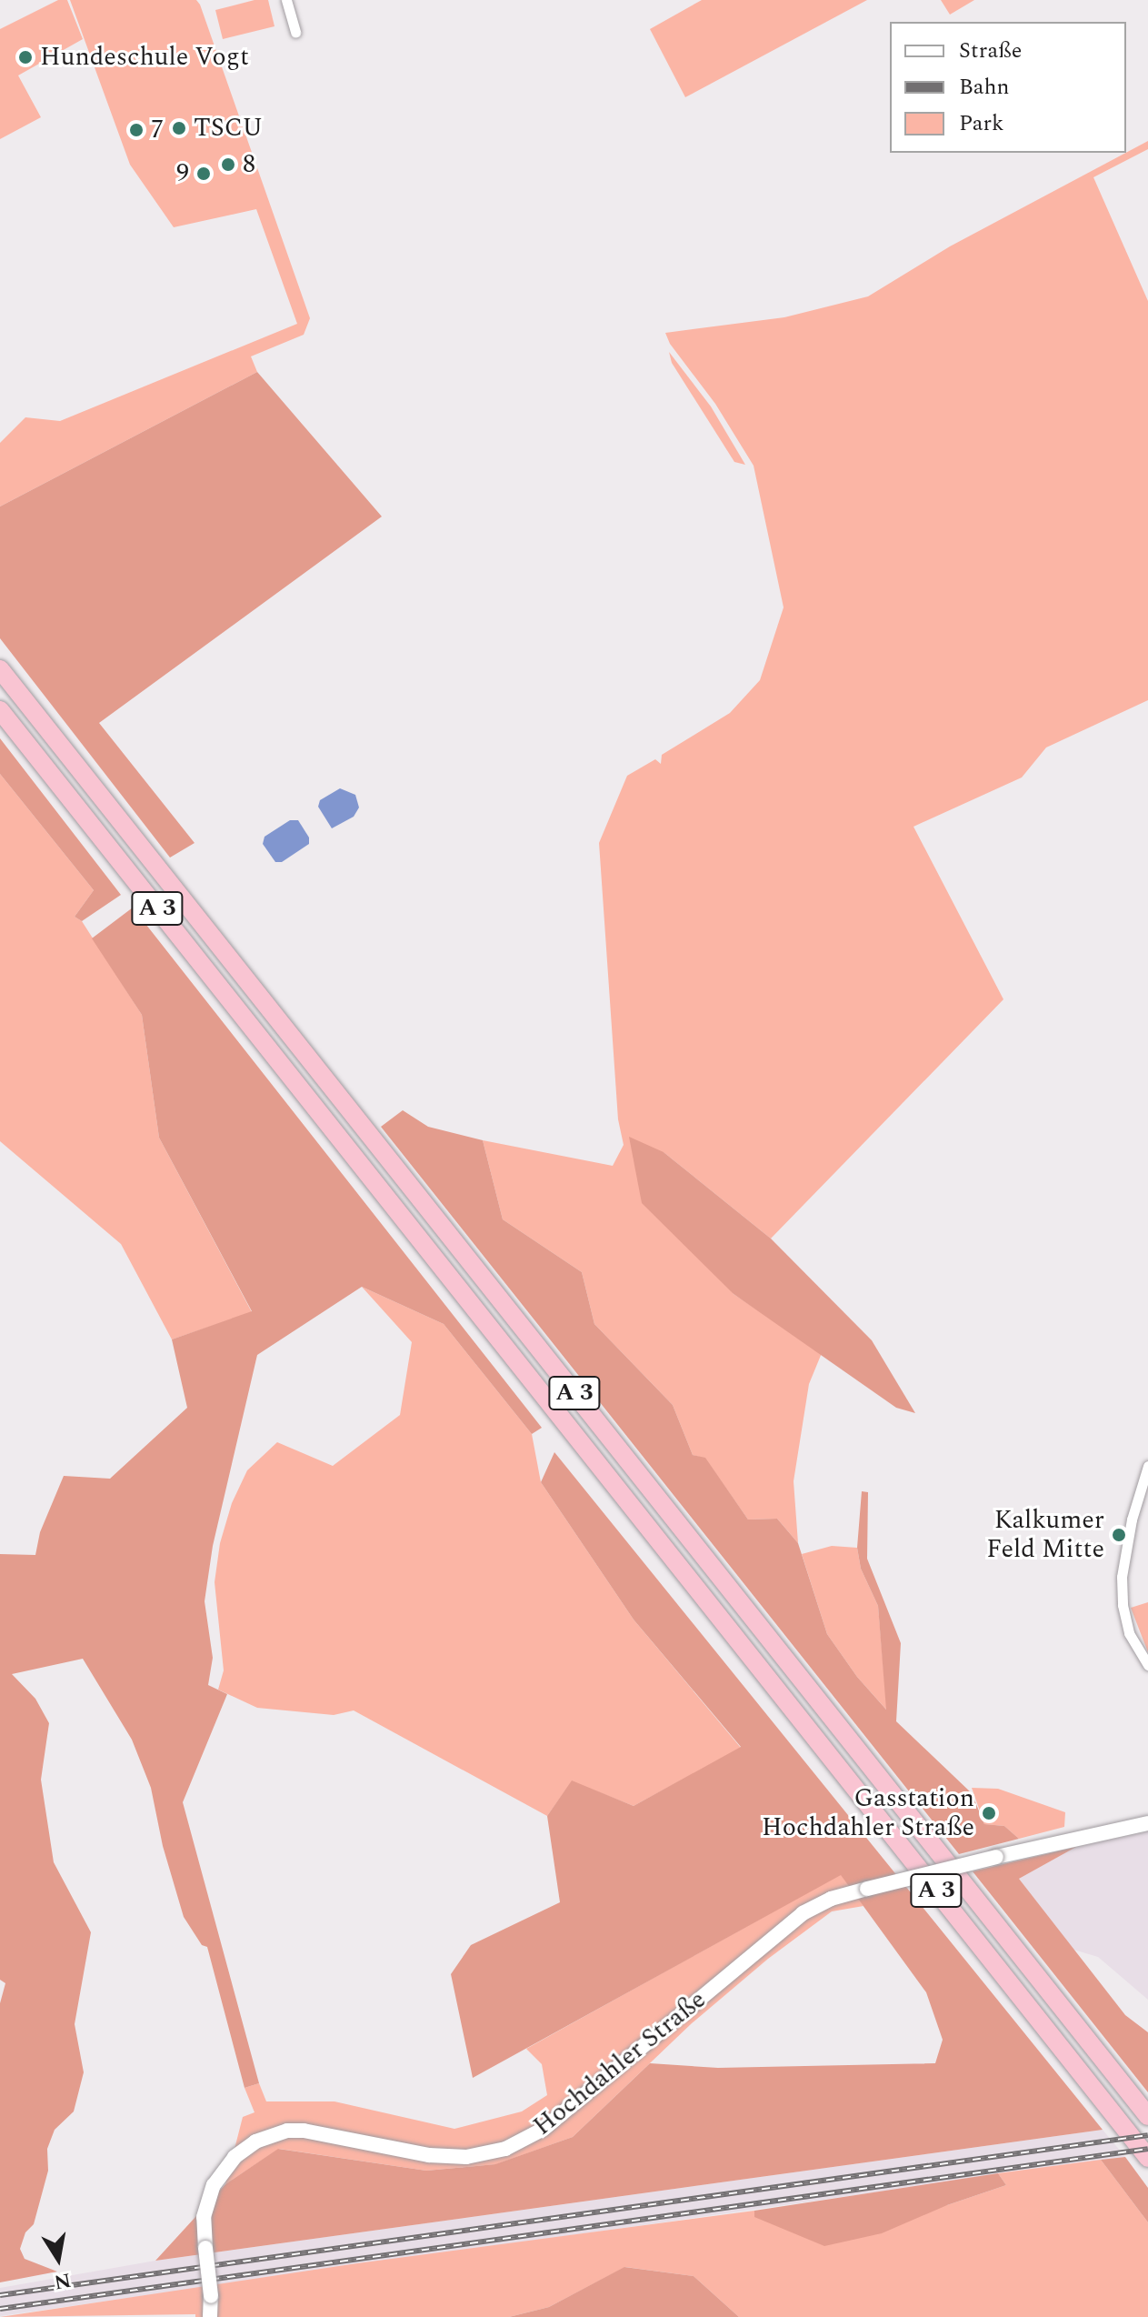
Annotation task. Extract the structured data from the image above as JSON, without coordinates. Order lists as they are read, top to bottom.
{
  "streets": {
    "highway": ["A 3"],
    "main road": ["Hochdahler Straße"]
  },
  "places": [
    "Hundeschule Vogt",
    "TSCU",
    "7",
    "8",
    "9",
    "Kalkumer Feld Mitte",
    "Gasstation Hochdahler Straße"
  ],
  "legend": ["Straße", "Bahn", "Park"],
  "north": "bottom"
}
